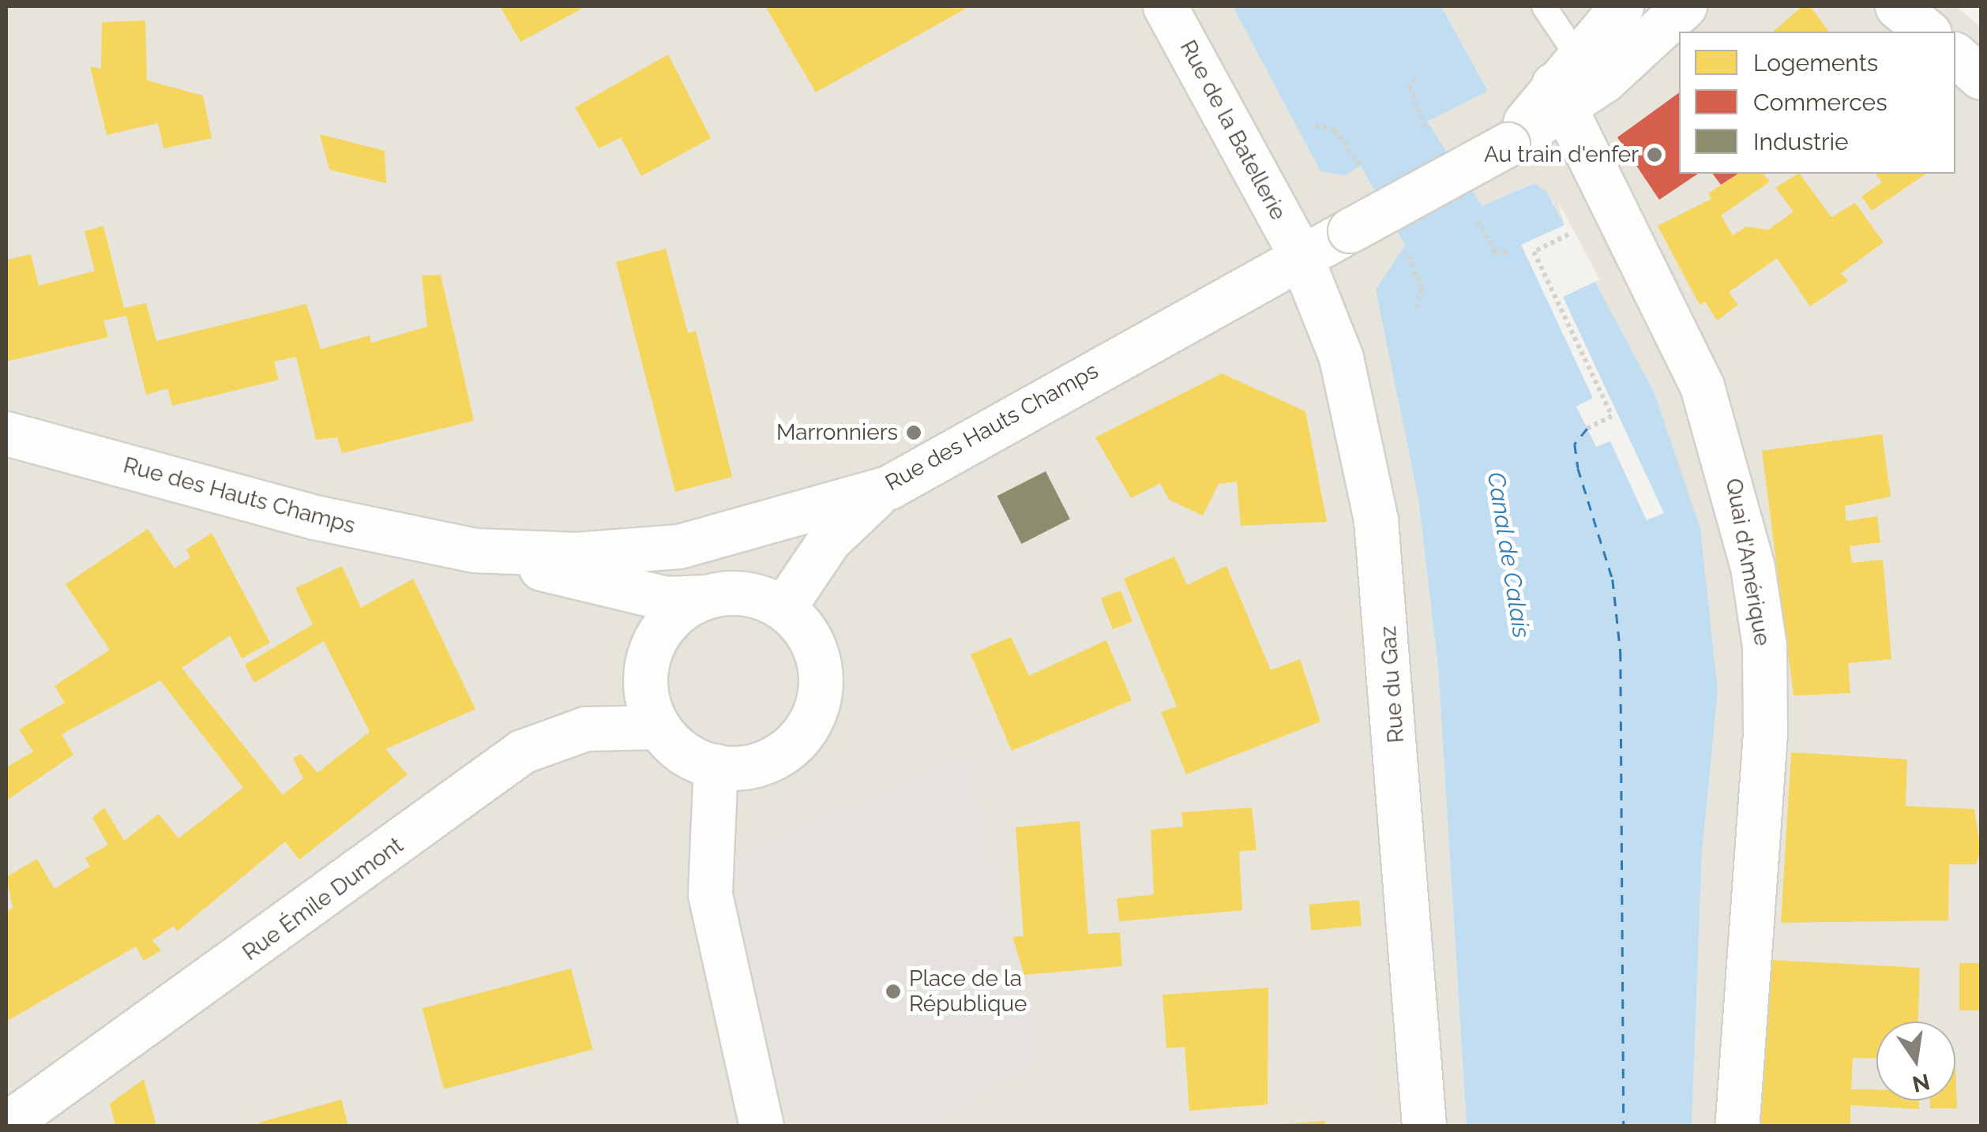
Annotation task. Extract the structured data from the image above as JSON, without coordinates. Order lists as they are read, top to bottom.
{
  "streets": {
    "street": [
      "Rue de la Batellerie",
      "Rue des Hauts Champs",
      "Quai d'Amérique",
      "Rue du Gaz",
      "Rue Émile Dumont"
    ]
  },
  "crossings": [
    ["Rue de la Batellerie", "Rue des Hauts Champs"],
    ["Rue de la Batellerie", "Rue du Gaz"],
    ["Rue des Hauts Champs", "Quai d'Amérique"],
    ["Rue des Hauts Champs", "Rue du Gaz"],
    ["Rue des Hauts Champs", "Rue Émile Dumont"]
  ],
  "water": ["Canal de Calais"],
  "places": ["Au train d'enfer", "Marronniers", "Place de la République"],
  "legend": ["Logements", "Commerces", "Industrie"],
  "north": "bottom"
}
